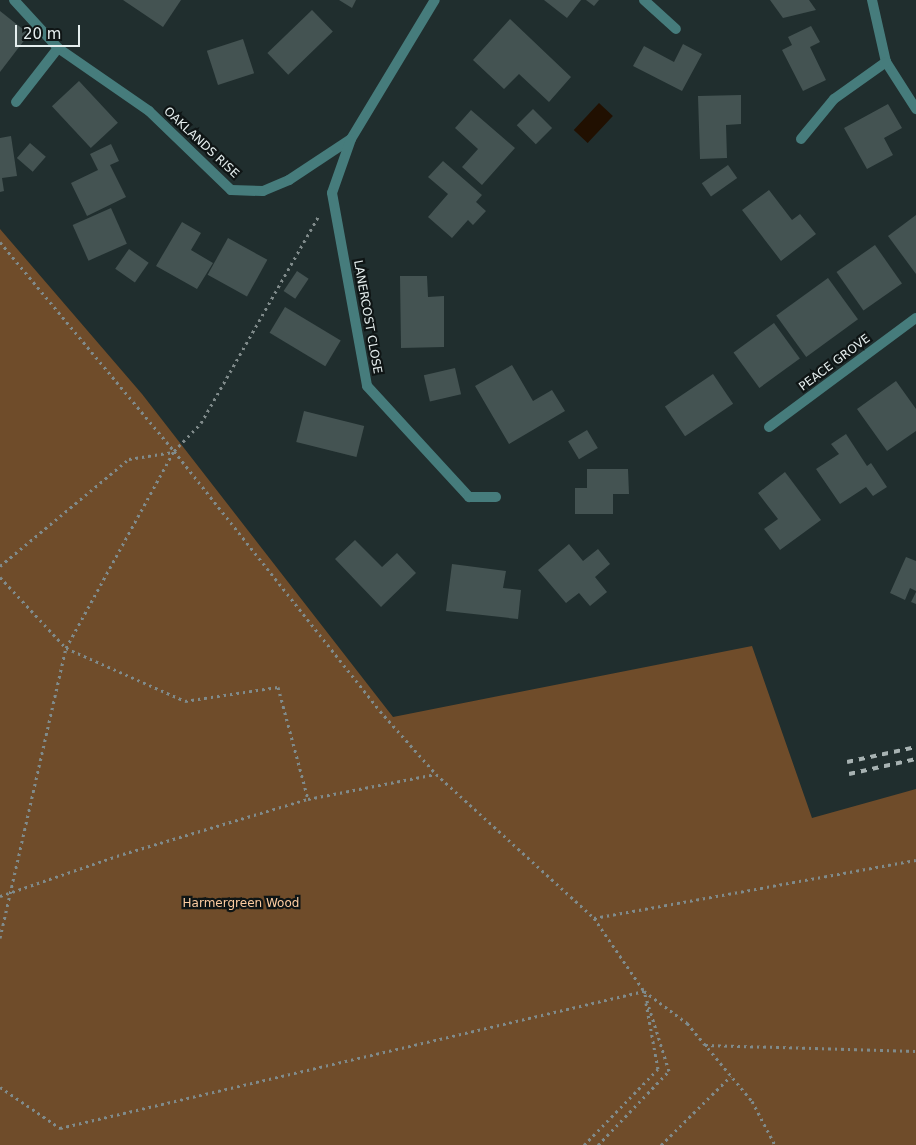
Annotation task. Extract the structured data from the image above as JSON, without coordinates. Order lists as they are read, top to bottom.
{
  "streets": {
    "street": ["OAKLANDS RISE", "LANERCOST CLOSE", "PEACE GROVE"]
  },
  "crossings": [
    ["OAKLANDS RISE", "LANERCOST CLOSE"]
  ],
  "parks": ["Harmergreen Wood"],
  "scale_bar": "20 m"
}
